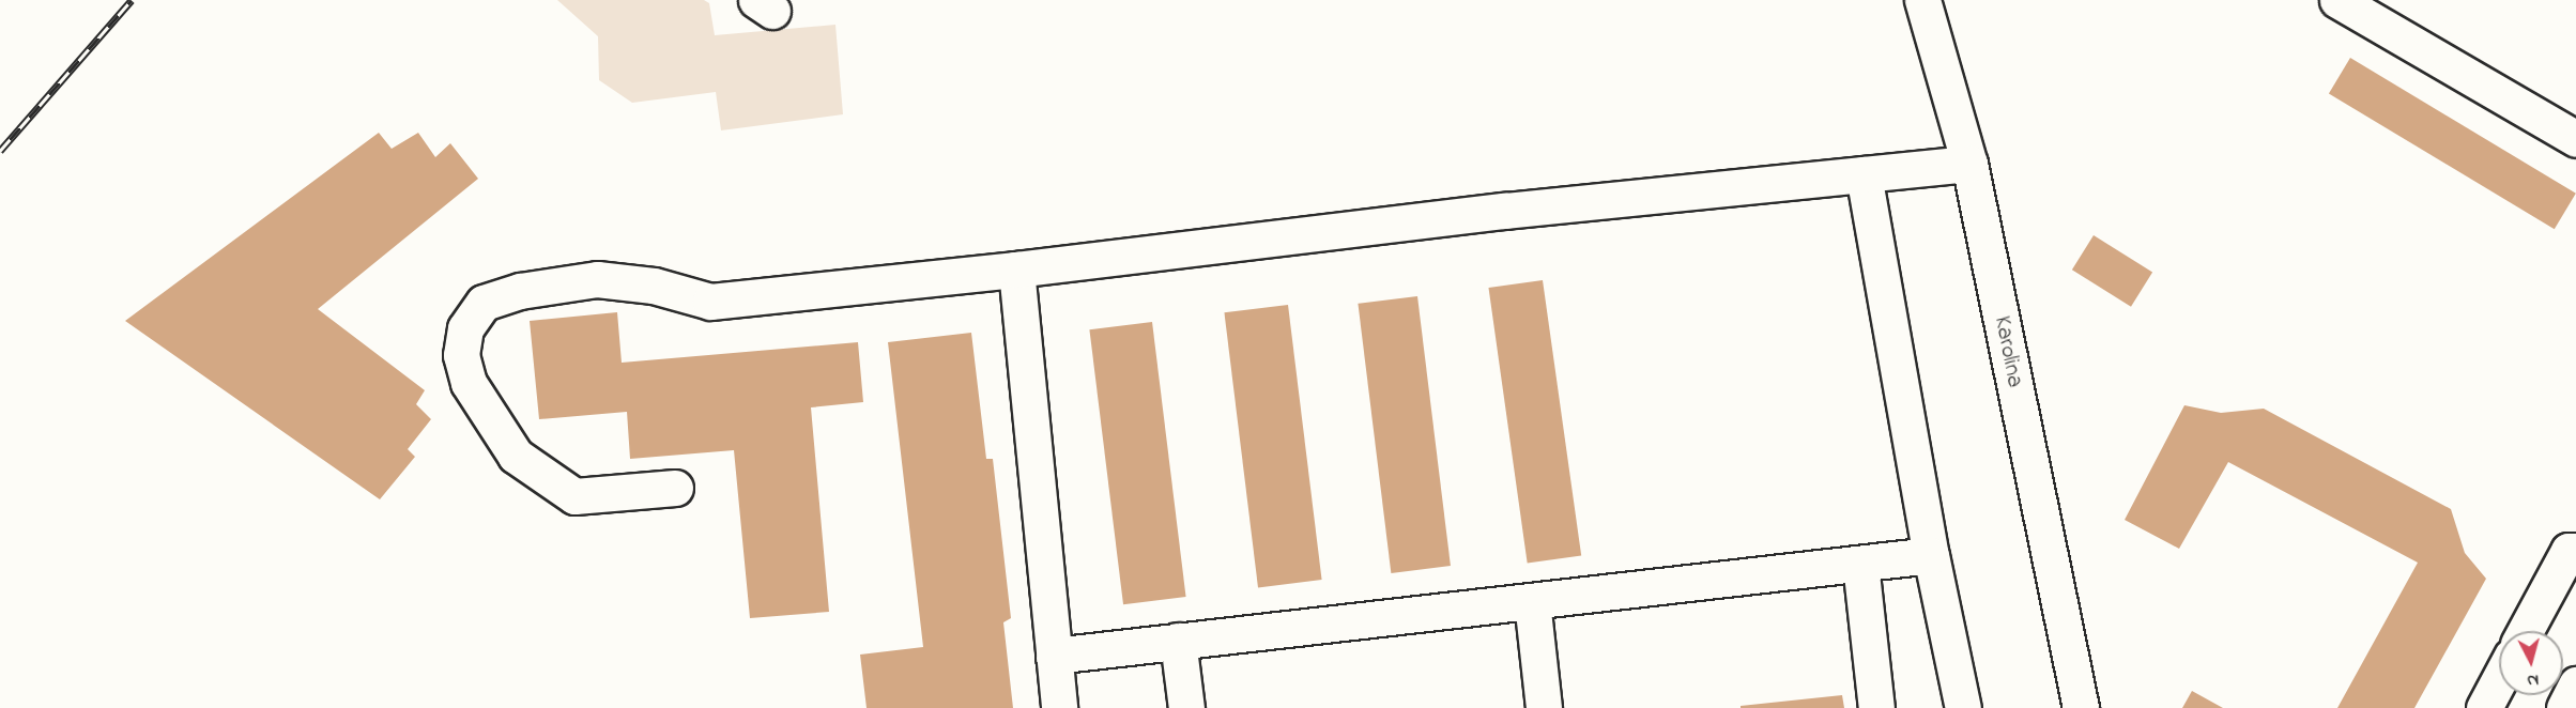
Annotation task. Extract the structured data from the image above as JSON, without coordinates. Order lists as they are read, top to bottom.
{
  "streets": {
    "street": ["Karolina"]
  },
  "north": "bottom"
}
